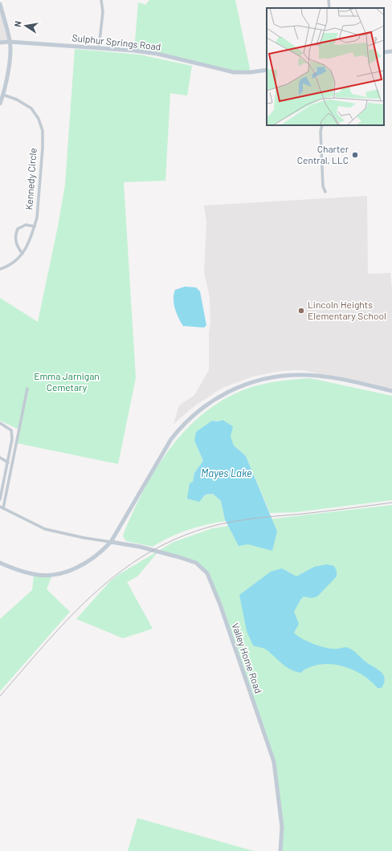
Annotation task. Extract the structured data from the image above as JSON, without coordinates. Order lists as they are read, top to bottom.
{
  "streets": {
    "street": ["Sulphur Springs Road", "Kennedy Circle", "Valley Home Road"]
  },
  "water": ["Mayes Lake"],
  "parks": ["Emma Jarnigan Cemetary"],
  "places": ["Charter Central, LLC", "Lincoln Heights Elementary School"],
  "north": "left"
}
